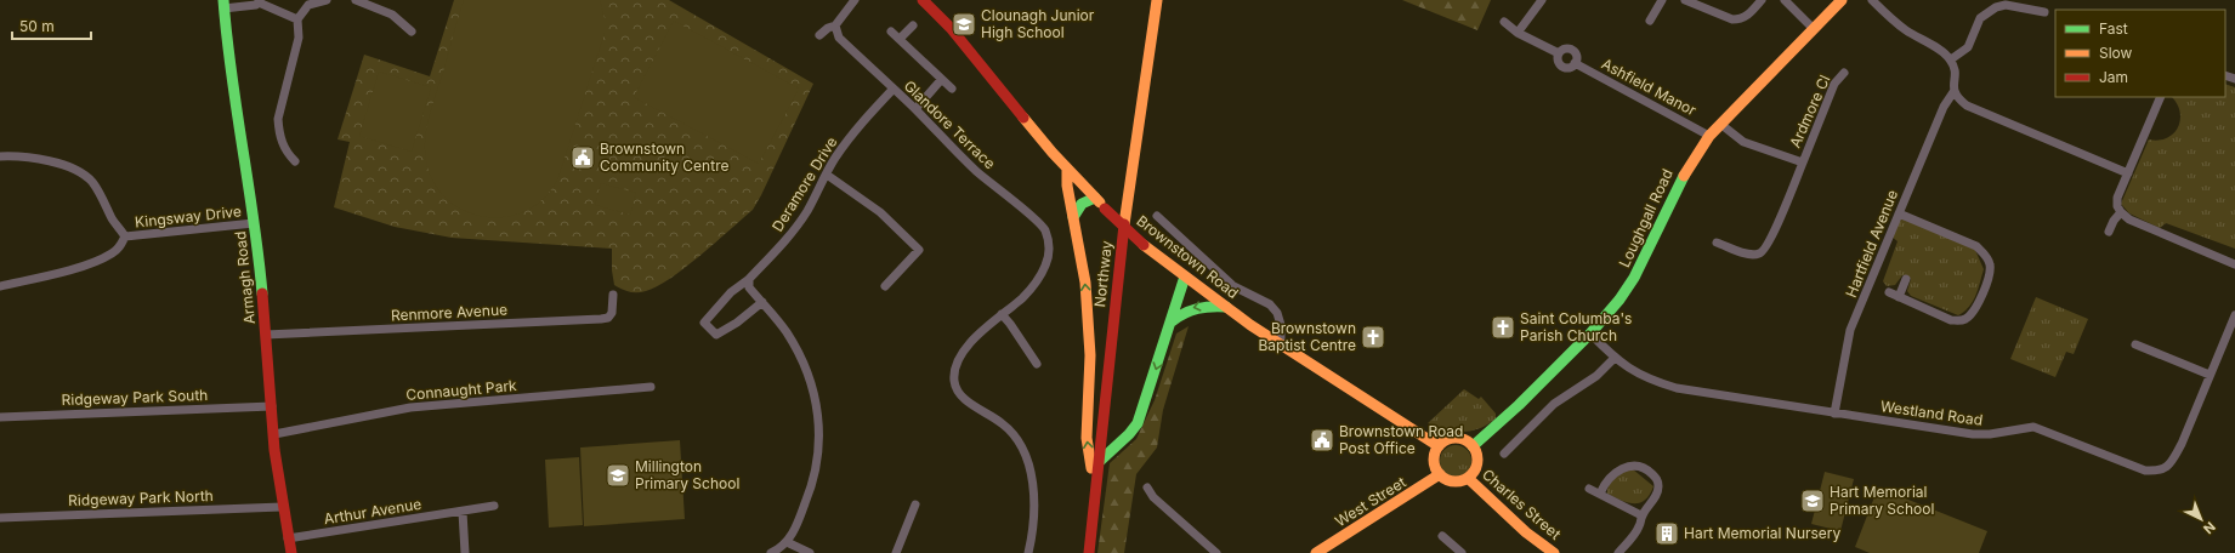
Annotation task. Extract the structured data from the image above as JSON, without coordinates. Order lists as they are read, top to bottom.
{
  "streets": {
    "main road": [
      "Loughgall Road",
      "Brownstown Road",
      "Northway",
      "Armagh Road",
      "West Street",
      "Charles Street"
    ],
    "street": [
      "Ashfield Manor",
      "Ardmore Cl",
      "Glandore Terrace",
      "Deramore Drive",
      "Kingsway Drive",
      "Hartfield Avenue",
      "Renmore Avenue",
      "Connaught Park",
      "Ridgeway Park South",
      "Westland Road",
      "Ridgeway Park North",
      "Arthur Avenue"
    ]
  },
  "crossings": [
    ["Ashfield Manor", "Loughgall Road"],
    ["Glandore Terrace", "Deramore Drive"],
    ["Kingsway Drive", "Armagh Road"],
    ["Loughgall Road", "Brownstown Road"],
    ["Loughgall Road", "Westland Road"],
    ["Loughgall Road", "West Street"],
    ["Loughgall Road", "Charles Street"],
    ["Hartfield Avenue", "Westland Road"],
    ["Brownstown Road", "West Street"],
    ["Brownstown Road", "Charles Street"],
    ["Armagh Road", "Renmore Avenue"],
    ["Armagh Road", "Connaught Park"],
    ["Armagh Road", "Ridgeway Park South"],
    ["Armagh Road", "Ridgeway Park North"],
    ["Armagh Road", "Arthur Avenue"],
    ["West Street", "Charles Street"]
  ],
  "places": {
    "school or university": ["Clounagh Junior High School", "Millington Primary School", "Hart Memorial Primary School"],
    "public building": ["Brownstown Community Centre", "Brownstown Road Post Office"],
    "church": ["Saint Columba's Parish Church", "Brownstown Baptist Centre"],
    "building": ["Hart Memorial Nursery"]
  },
  "legend": ["Fast", "Slow", "Jam"],
  "scale_bar": "50 m",
  "north": "bottom right"
}
